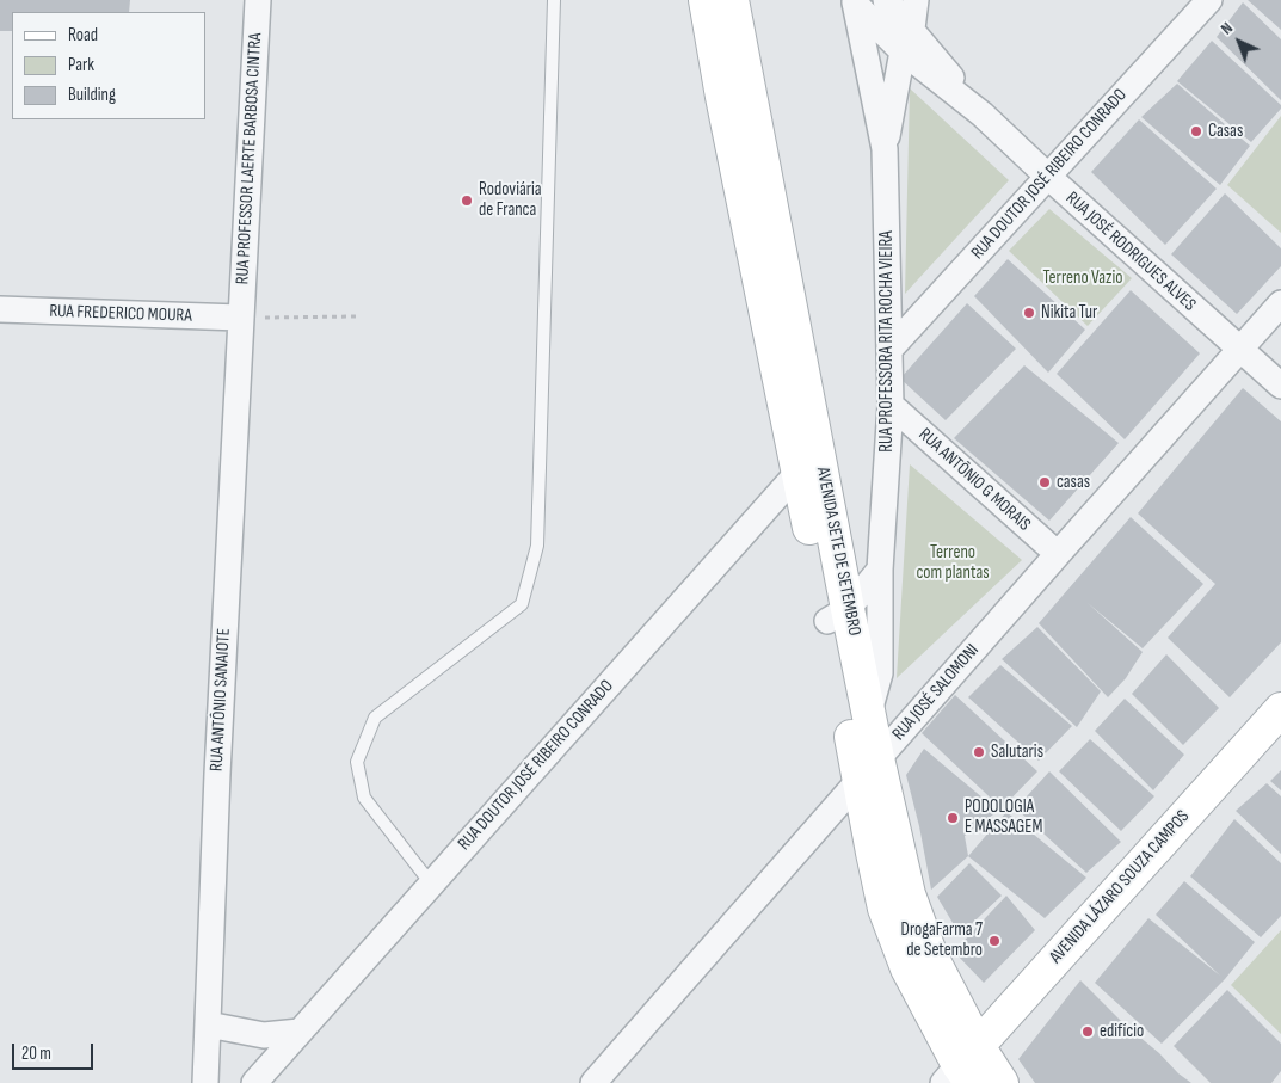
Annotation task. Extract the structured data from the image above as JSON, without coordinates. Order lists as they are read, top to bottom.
{
  "streets": {
    "street": [
      "RUA PROFESSOR LAERTE BARBOSA CINTRA",
      "RUA DOUTOR JOSÉ RIBEIRO CONRADO",
      "RUA JOSÉ RODRIGUES ALVES",
      "RUA FREDERICO MOURA",
      "RUA PROFESSORA RITA ROCHA VIEIRA",
      "RUA ANTÔNIO G MORAIS",
      "AVENIDA SETE DE SETEMBRO",
      "RUA JOSÉ SALOMONI",
      "RUA ANTÔNIO SANAIOTE",
      "AVENIDA LÁZARO SOUZA CAMPOS"
    ]
  },
  "crossings": [
    ["RUA PROFESSOR LAERTE BARBOSA CINTRA", "RUA FREDERICO MOURA"],
    ["RUA PROFESSOR LAERTE BARBOSA CINTRA", "RUA ANTÔNIO SANAIOTE"],
    ["RUA DOUTOR JOSÉ RIBEIRO CONRADO", "RUA JOSÉ RODRIGUES ALVES"],
    ["RUA DOUTOR JOSÉ RIBEIRO CONRADO", "RUA PROFESSORA RITA ROCHA VIEIRA"],
    ["RUA DOUTOR JOSÉ RIBEIRO CONRADO", "AVENIDA SETE DE SETEMBRO"],
    ["RUA JOSÉ RODRIGUES ALVES", "RUA PROFESSORA RITA ROCHA VIEIRA"],
    ["RUA JOSÉ RODRIGUES ALVES", "RUA JOSÉ SALOMONI"],
    ["RUA FREDERICO MOURA", "RUA ANTÔNIO SANAIOTE"],
    ["RUA PROFESSORA RITA ROCHA VIEIRA", "RUA ANTÔNIO G MORAIS"],
    ["RUA PROFESSORA RITA ROCHA VIEIRA", "AVENIDA SETE DE SETEMBRO"],
    ["RUA ANTÔNIO G MORAIS", "RUA JOSÉ SALOMONI"],
    ["AVENIDA SETE DE SETEMBRO", "RUA JOSÉ SALOMONI"],
    ["AVENIDA SETE DE SETEMBRO", "AVENIDA LÁZARO SOUZA CAMPOS"]
  ],
  "parks": ["Terreno Vazio", "Terreno com plantas"],
  "places": [
    "Casas",
    "Rodoviária de Franca",
    "Nikita Tur",
    "casas",
    "Salutaris",
    "PODOLOGIA E MASSAGEM",
    "DrogaFarma 7 de Setembro",
    "edifício"
  ],
  "legend": ["Road", "Park", "Building"],
  "scale_bar": "20 m",
  "north": "top left"
}
